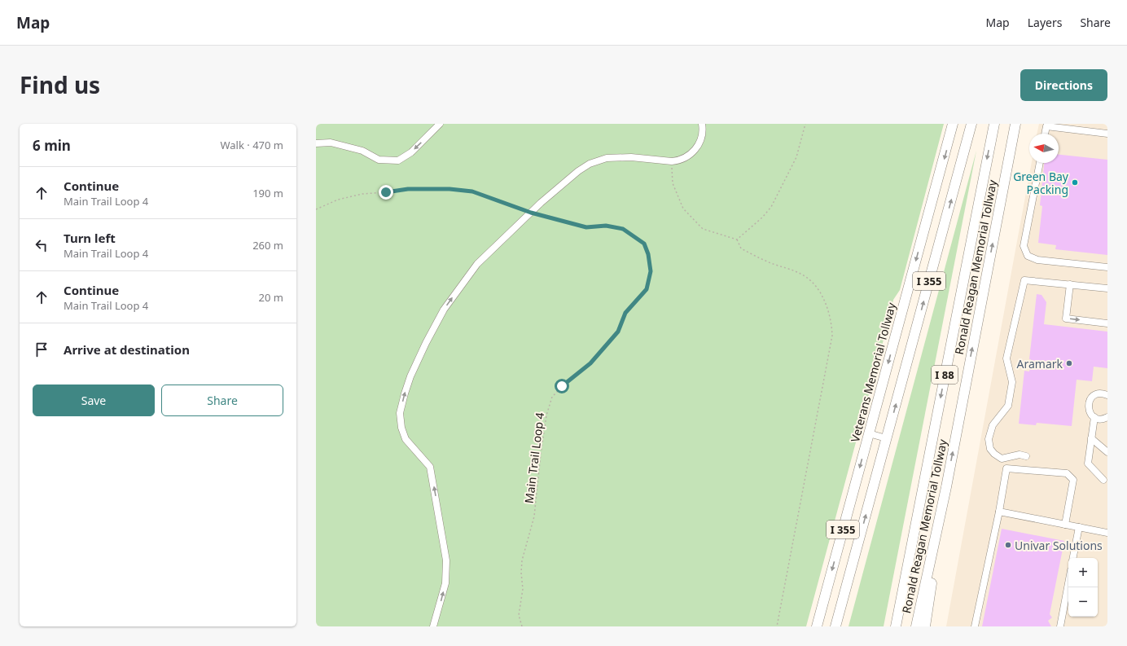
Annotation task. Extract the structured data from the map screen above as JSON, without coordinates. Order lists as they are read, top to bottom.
{
  "streets": {
    "highway": [
      "Ronald Reagan Memorial Tollway",
      "I 355",
      "Veterans Memorial Tollway",
      "I 88"
    ],
    "path": ["Main Trail Loop 4"]
  },
  "places": ["Green Bay Packing", "Aramark", "Univar Solutions"],
  "north": "left",
  "page": {
    "header": "Map",
    "nav": ["Map", "Layers", "Share"],
    "title": "Find us",
    "buttons": [
      "Directions",
      ["Save", "Share"]
    ],
    "heading": ["6 min", "Walk · 470 m"],
    "list": [
      ["Continue", "Main Trail Loop 4", "190 m"],
      ["Turn left", "Main Trail Loop 4", "260 m"],
      ["Continue", "Main Trail Loop 4", "20 m"],
      "Arrive at destination"
    ],
    "map_buttons": ["+", "−"]
  }
}
